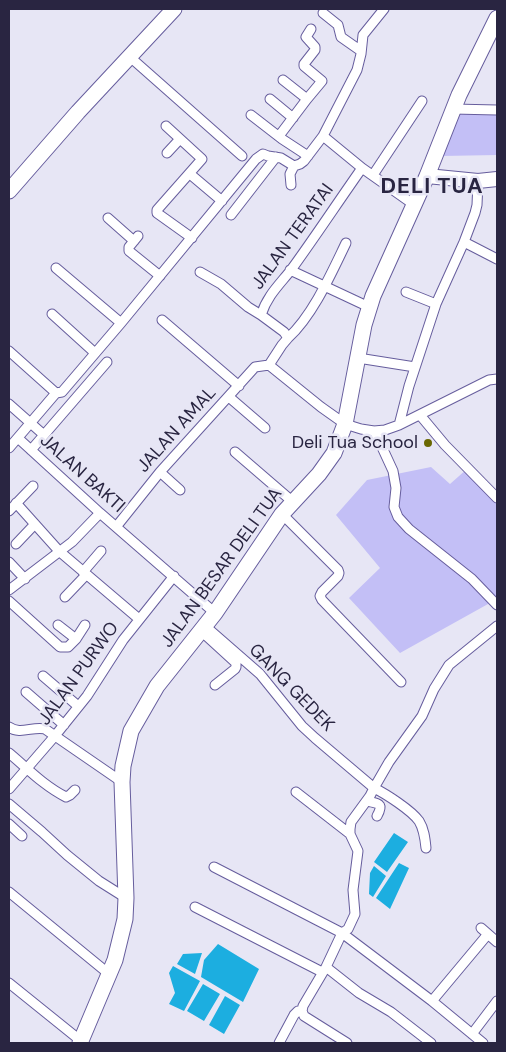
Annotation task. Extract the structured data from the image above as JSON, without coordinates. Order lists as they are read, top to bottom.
{
  "streets": {
    "main road": ["JALAN BESAR DELI TUA"],
    "street": [
      "JALAN TERATAI",
      "JALAN AMAL",
      "JALAN BAKTI",
      "JALAN PURWO",
      "GANG GEDEK"
    ]
  },
  "crossings": [
    ["JALAN AMAL", "JALAN BAKTI"],
    ["JALAN BAKTI", "JALAN BESAR DELI TUA"],
    ["JALAN BAKTI", "JALAN PURWO"],
    ["JALAN BESAR DELI TUA", "GANG GEDEK"]
  ],
  "districts": ["DELI TUA"],
  "places": ["Deli Tua School"]
}
